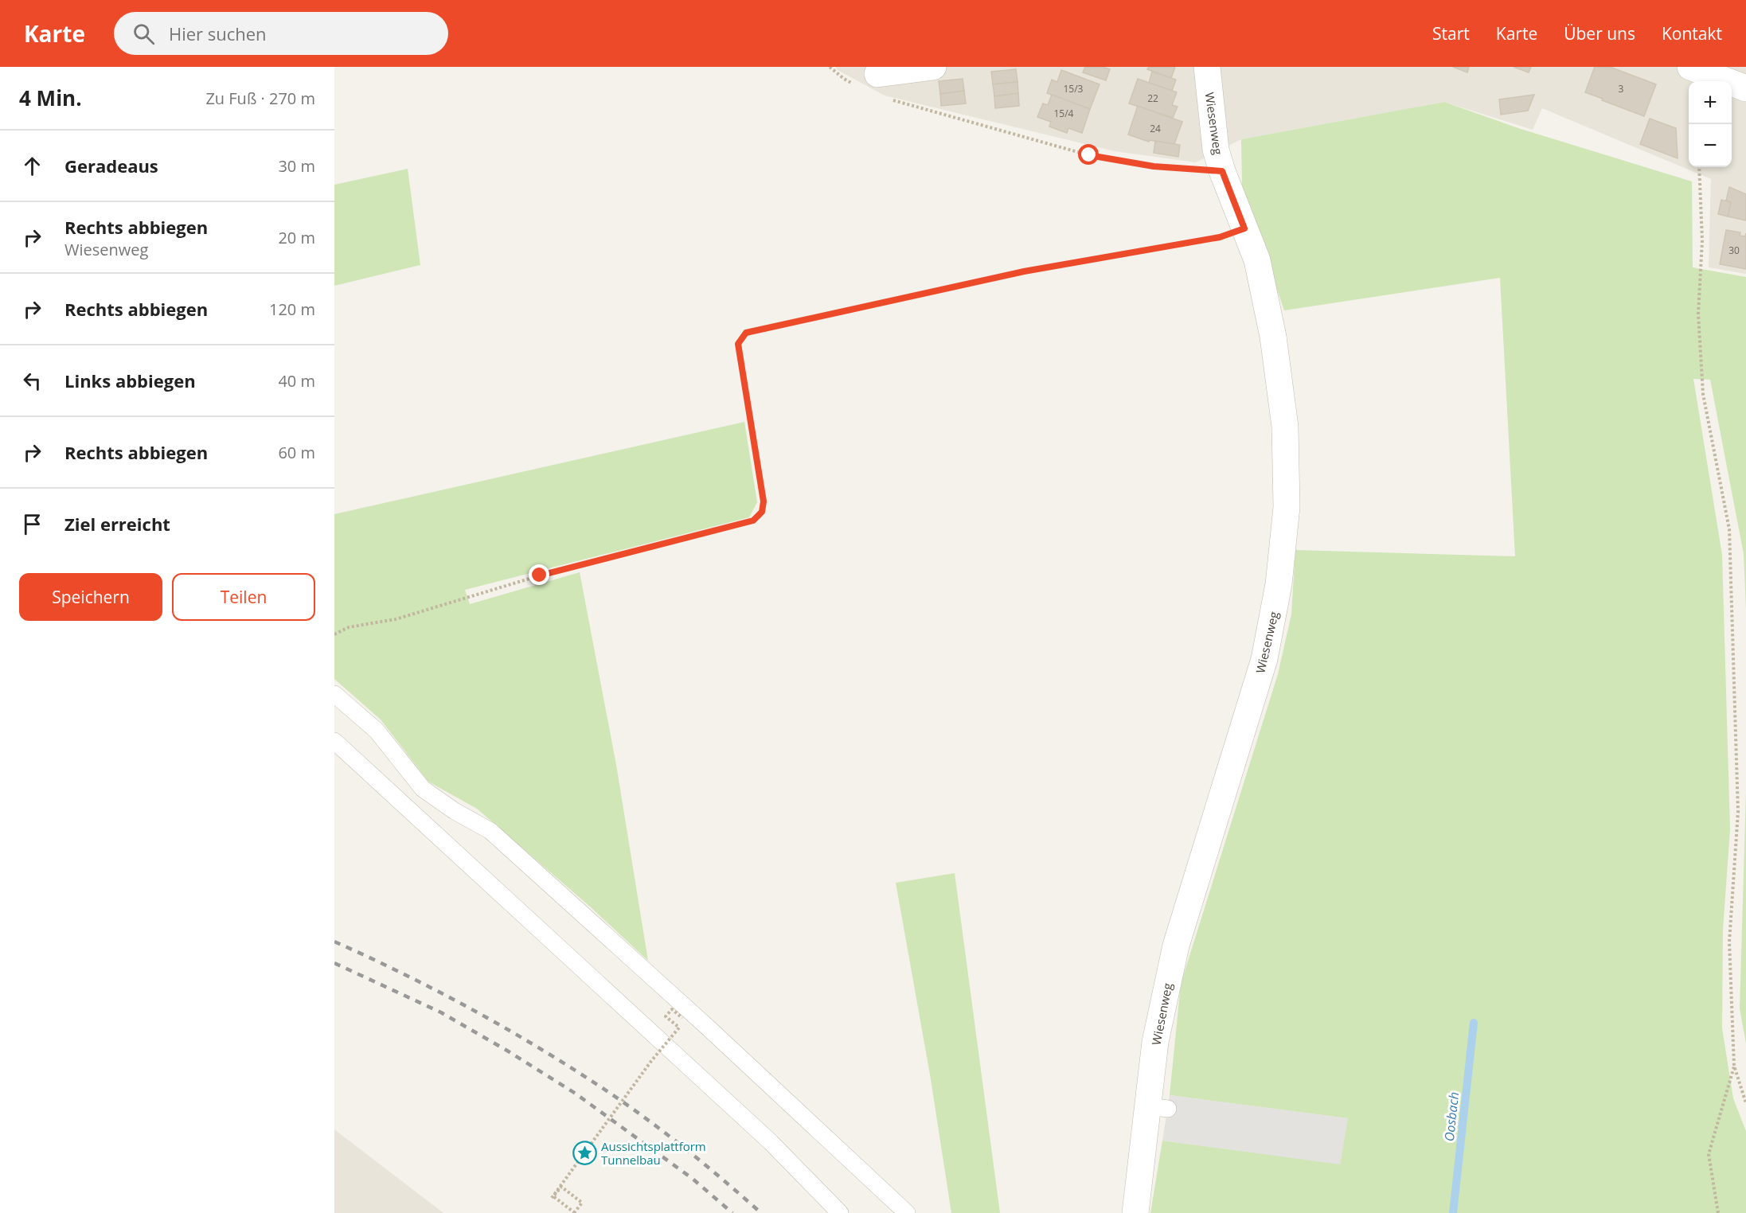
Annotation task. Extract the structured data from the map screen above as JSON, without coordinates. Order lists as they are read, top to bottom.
{
  "streets": {
    "street": ["Wiesenweg"]
  },
  "water": ["Oosbach"],
  "places": {
    "place": ["Aussichtsplattform Tunnelbau"]
  },
  "house_numbers": [
    "15/3",
    "3",
    "22",
    "15/4",
    "24",
    "30"
  ],
  "page": {
    "header": "Karte",
    "search": "Hier suchen",
    "nav": [
      "Start",
      "Karte",
      "Über uns",
      "Kontakt"
    ],
    "heading": ["4 Min.", "Zu Fuß · 270 m"],
    "map_buttons": ["+", "−"],
    "list": [
      ["Geradeaus", "30 m"],
      ["Rechts abbiegen", "Wiesenweg", "20 m"],
      ["Rechts abbiegen", "120 m"],
      ["Links abbiegen", "40 m"],
      ["Rechts abbiegen", "60 m"],
      "Ziel erreicht"
    ],
    "buttons": ["Speichern", "Teilen"]
  }
}
